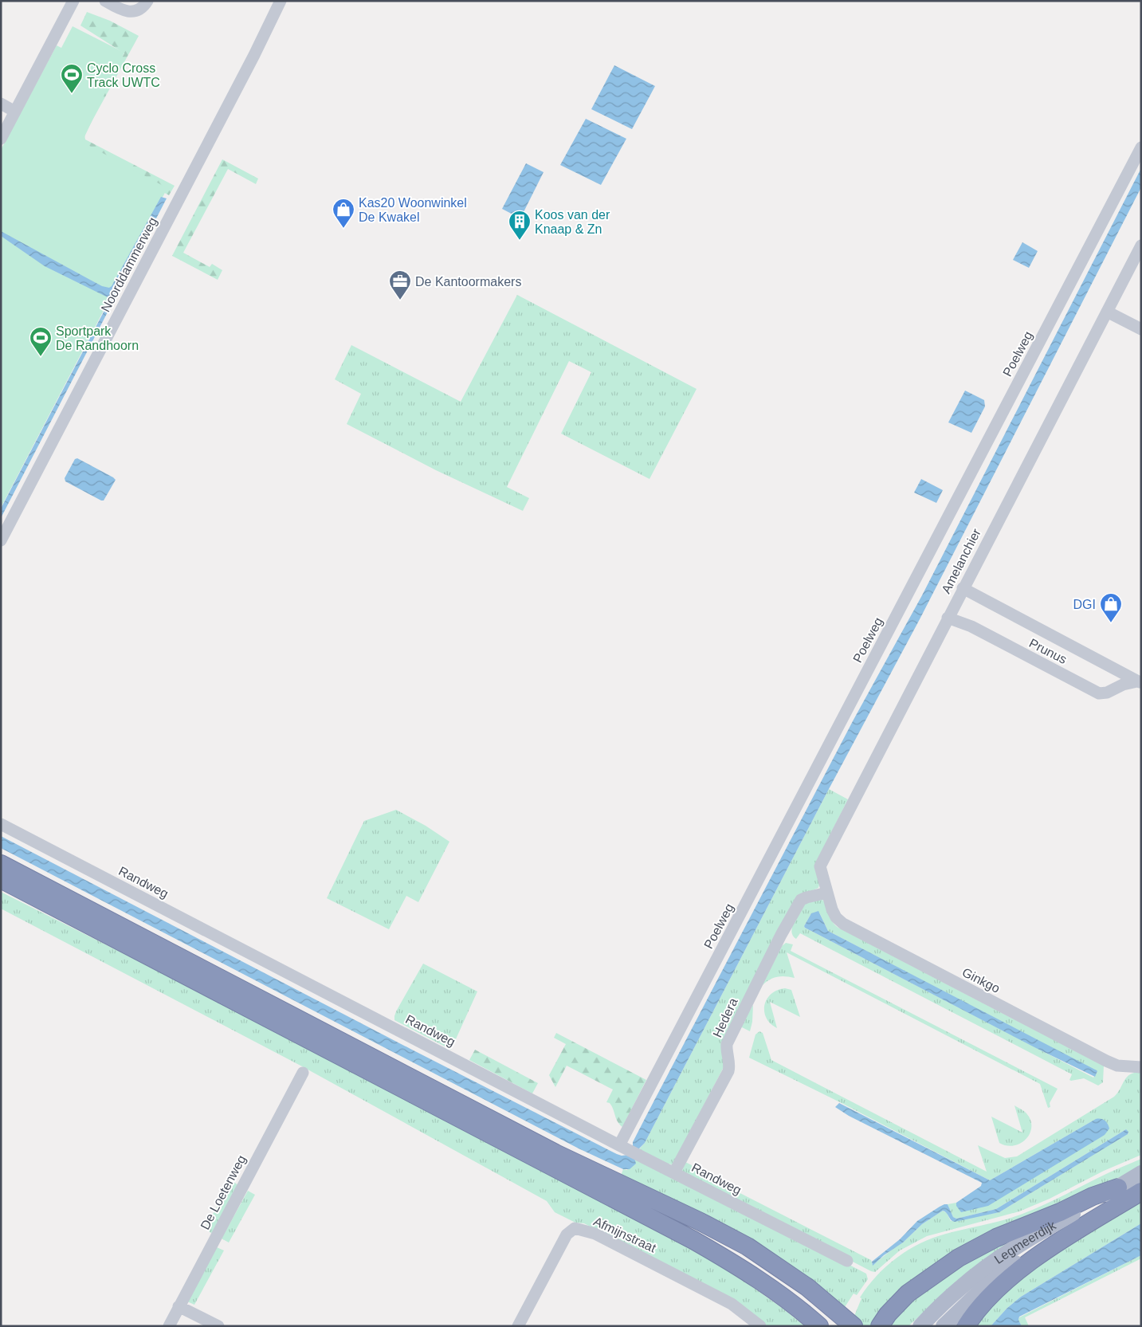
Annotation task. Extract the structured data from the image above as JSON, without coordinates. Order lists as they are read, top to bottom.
{
  "streets": {
    "main road": ["Legmeerdijk"],
    "street": [
      "Noorddammerweg",
      "Poelweg",
      "Amelanchier",
      "Prunus",
      "Randweg",
      "Ginkgo",
      "Hedera",
      "De Loetenweg",
      "Afmijnstraat"
    ]
  },
  "crossings": [
    ["Poelweg", "Randweg"],
    ["Amelanchier", "Prunus"],
    ["Amelanchier", "Ginkgo"],
    ["Amelanchier", "Hedera"],
    ["Randweg", "Hedera"],
    ["Ginkgo", "Hedera"]
  ],
  "places": {
    "sports": ["Cyclo Cross Track UWTC", "Sportpark De Randhoorn"],
    "shop": ["Kas20 Woonwinkel De Kwakel", "DGI"],
    "building": ["Koos van der Knaap & Zn"],
    "office": ["De Kantoormakers"]
  }
}
